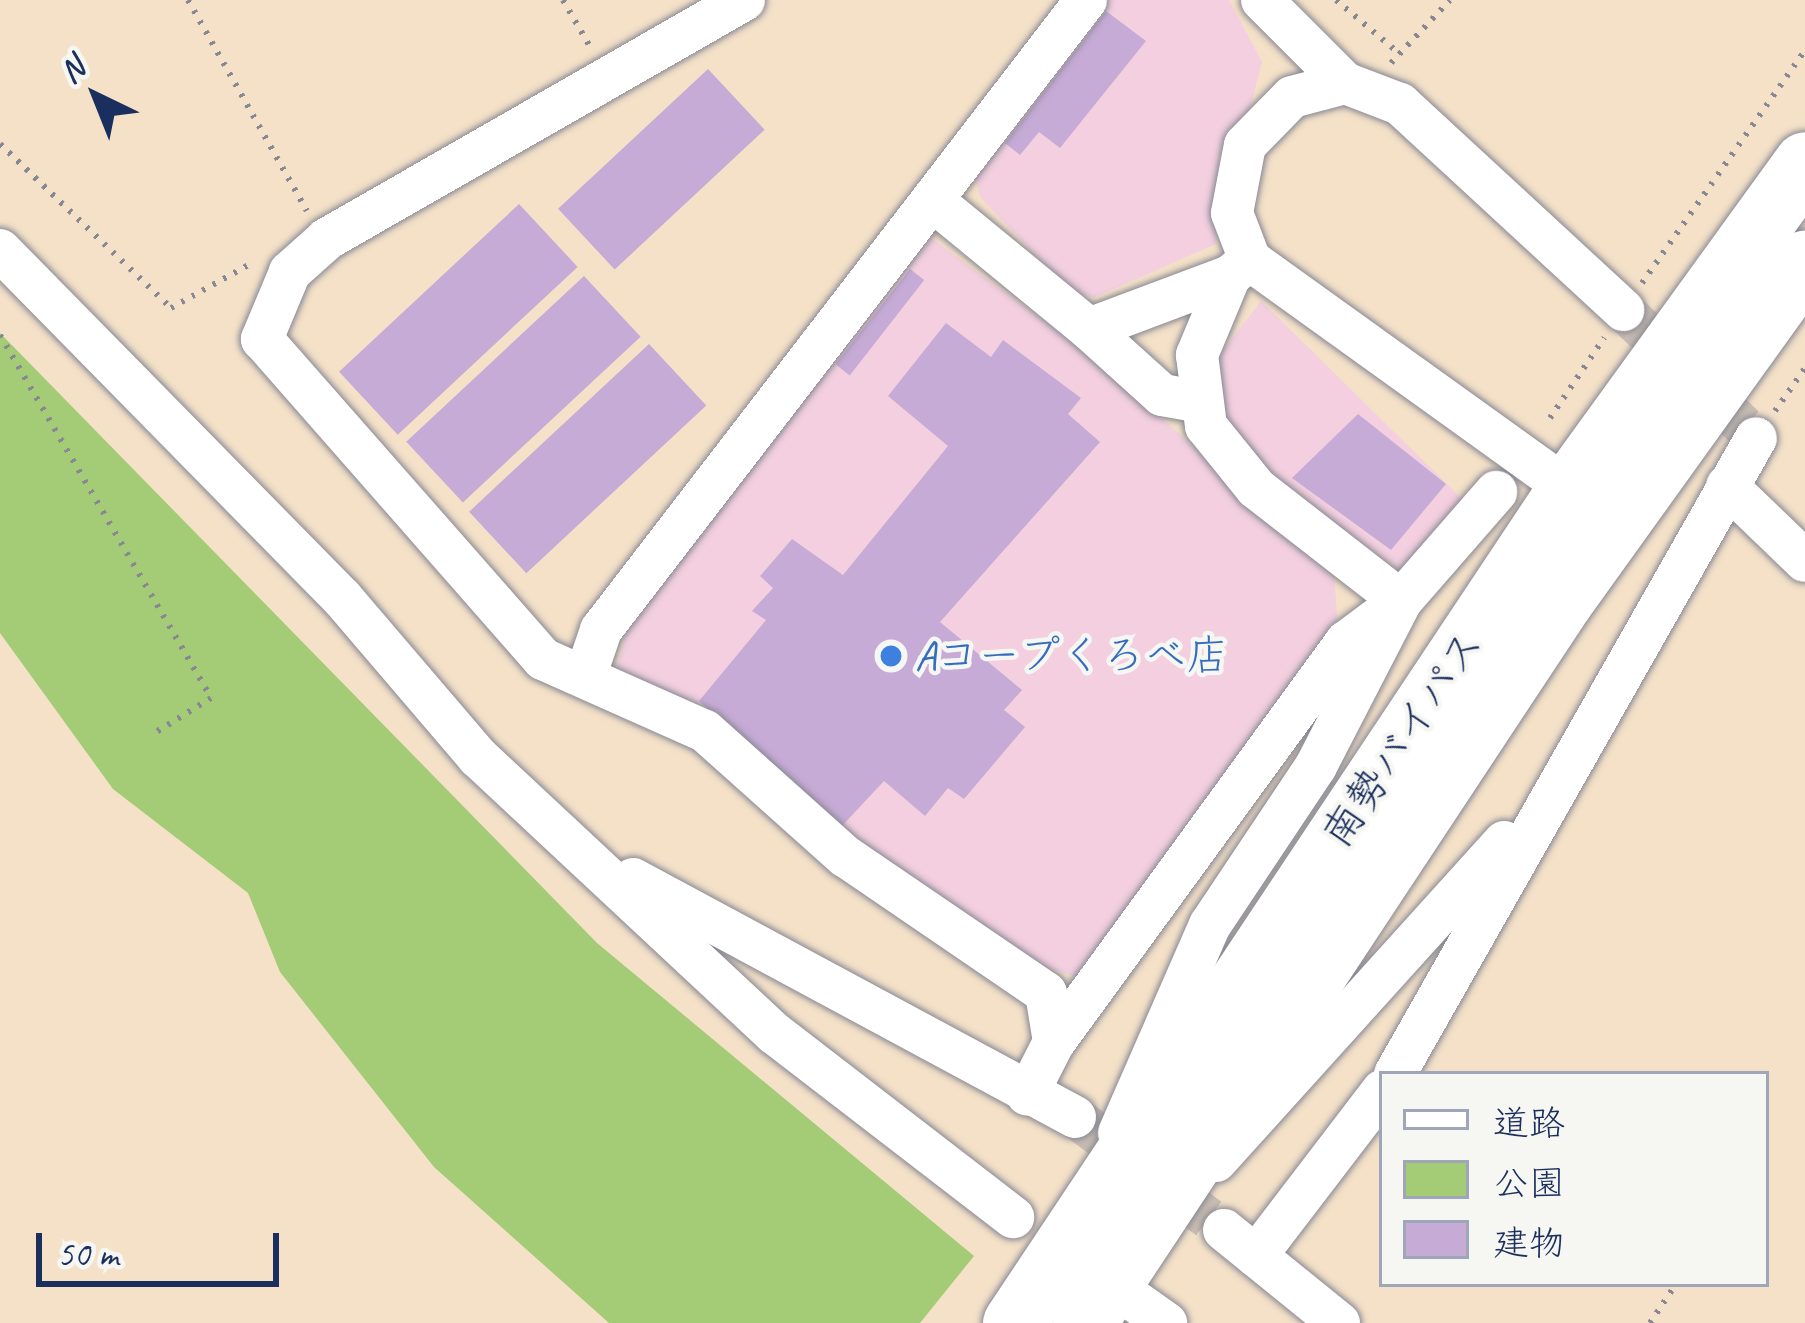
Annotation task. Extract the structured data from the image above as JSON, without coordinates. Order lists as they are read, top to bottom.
{
  "streets": {
    "highway": ["南勢バイパス"]
  },
  "places": ["Aコープくろべ店"],
  "legend": ["道路", "公園", "建物"],
  "scale_bar": "50 m",
  "north": "top left"
}
